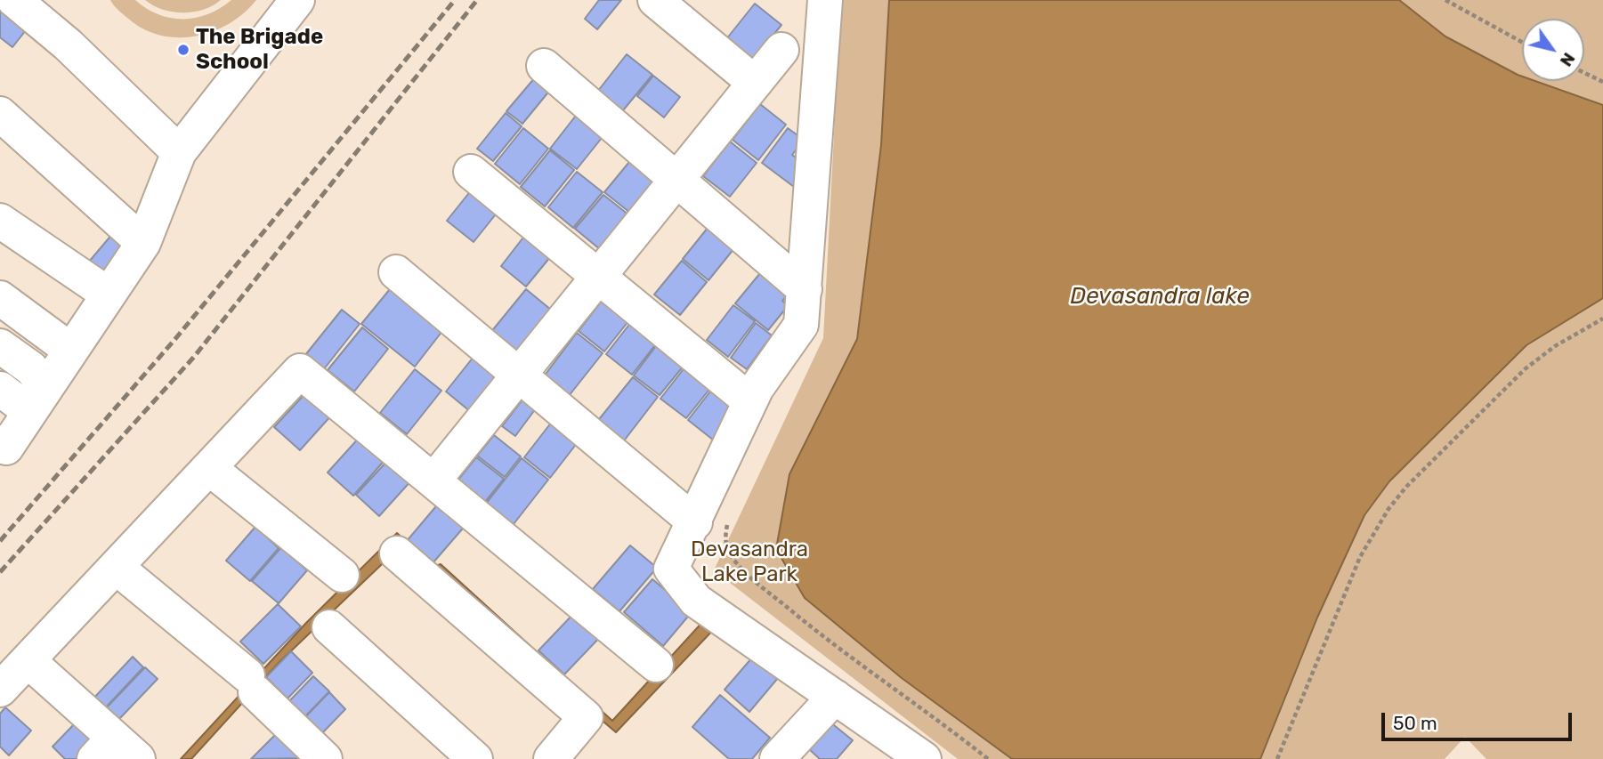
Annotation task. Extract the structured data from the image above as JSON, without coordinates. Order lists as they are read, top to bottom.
{
  "water": ["Devasandra lake"],
  "parks": ["Devasandra Lake Park"],
  "places": ["The Brigade School"],
  "scale_bar": "50 m",
  "north": "bottom right"
}
